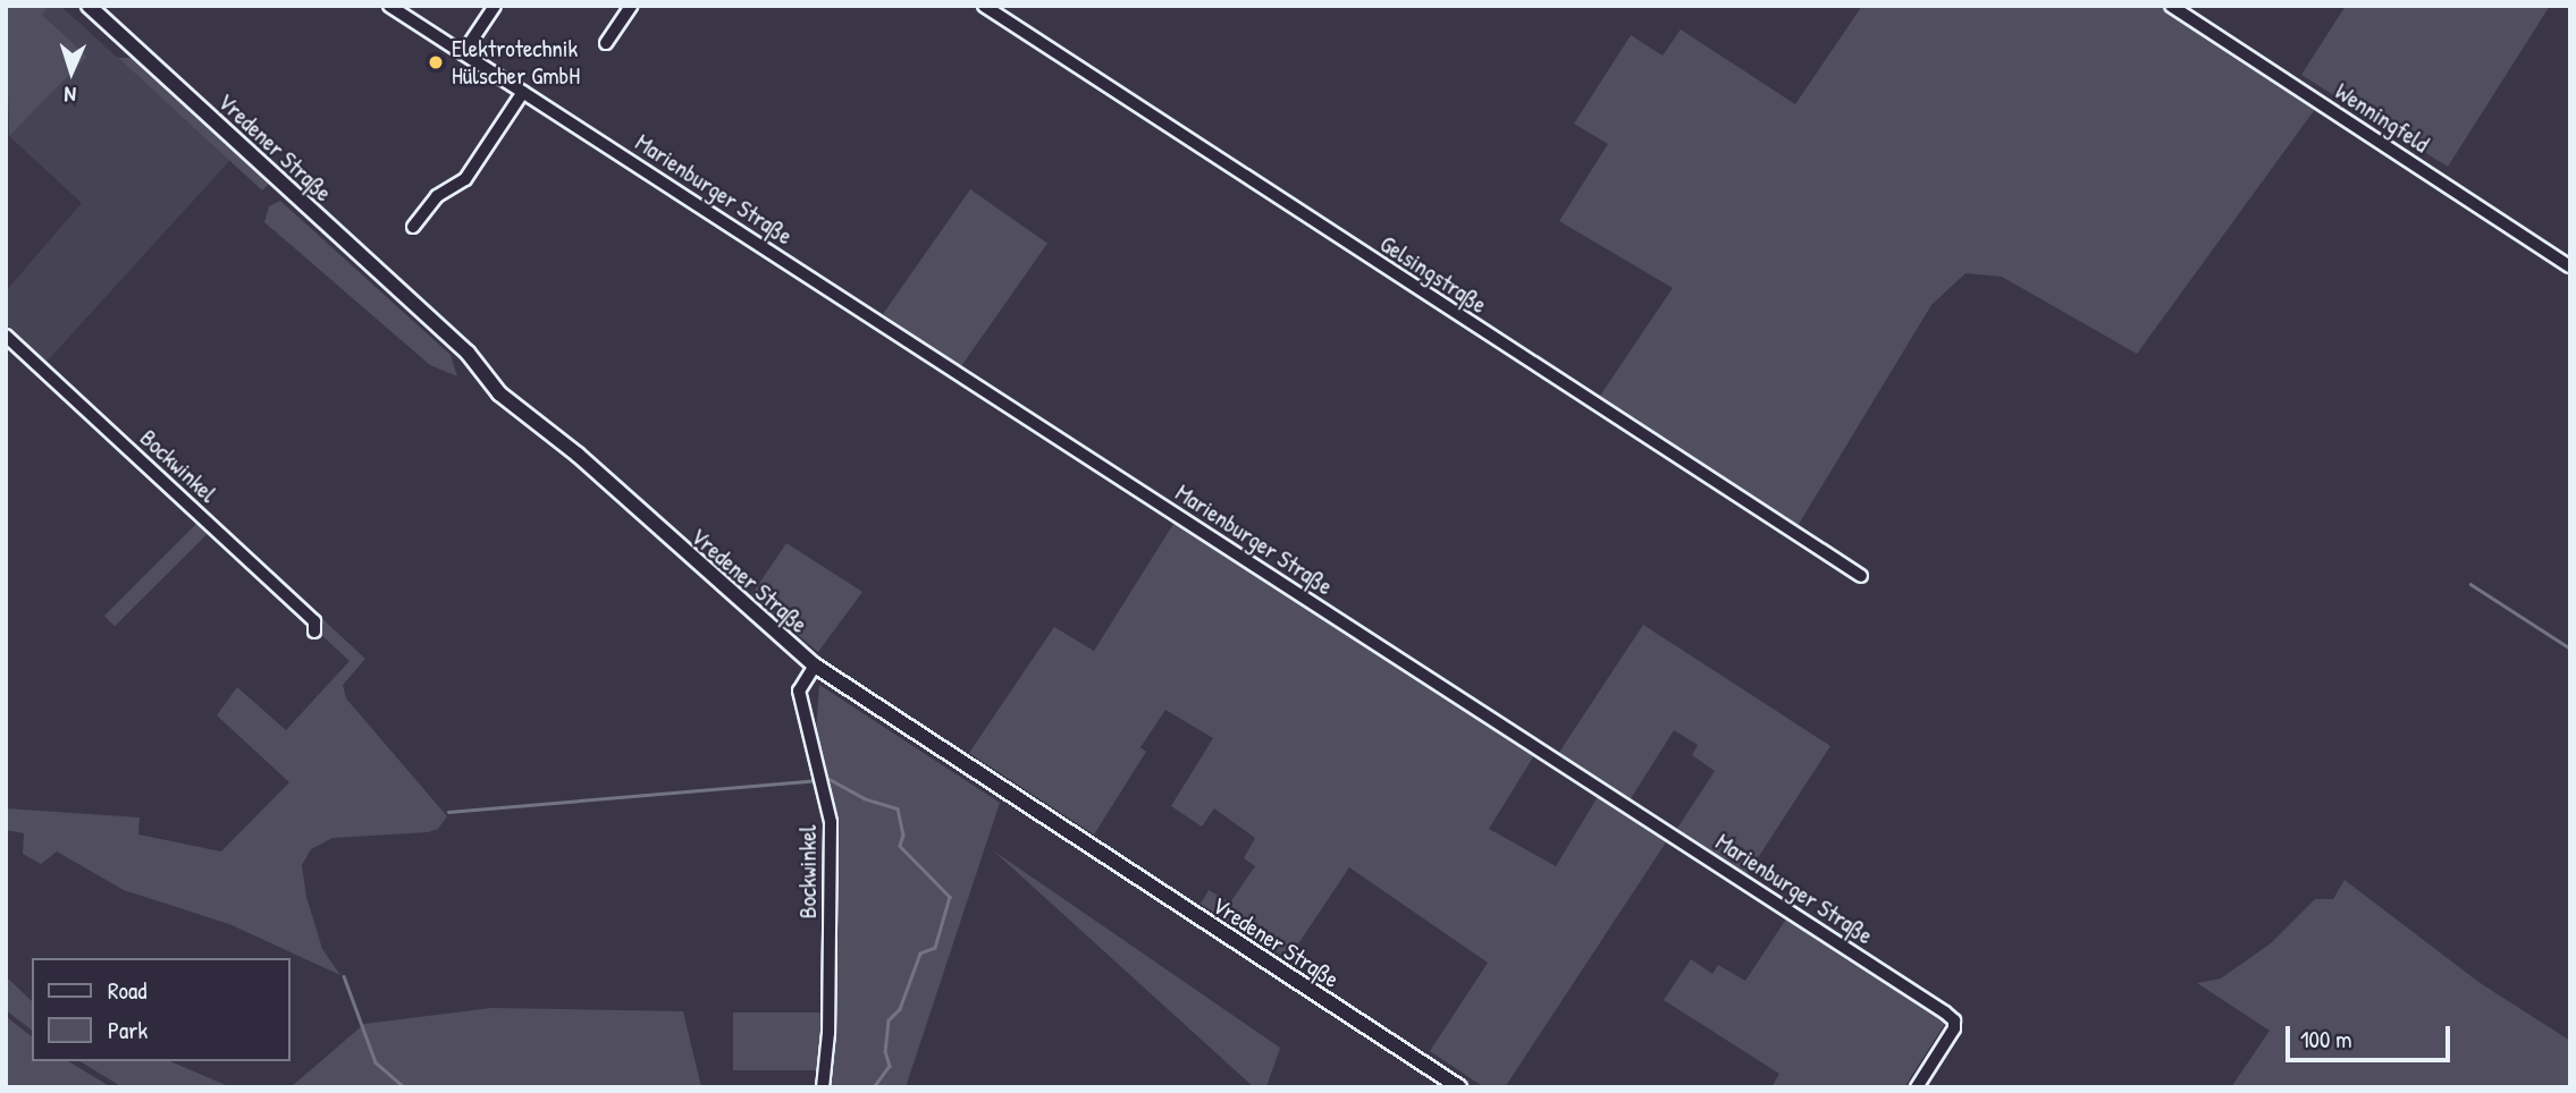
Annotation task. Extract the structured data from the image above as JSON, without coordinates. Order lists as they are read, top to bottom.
{
  "streets": {
    "street": [
      "Wenningfeld",
      "Vredener Straße",
      "Marienburger Straße",
      "Gelsingstraße",
      "Bockwinkel"
    ]
  },
  "crossings": [
    ["Vredener Straße", "Bockwinkel"]
  ],
  "places": ["Elektrotechnik Hülscher GmbH"],
  "legend": ["Road", "Park"],
  "scale_bar": "100 m",
  "north": "bottom"
}
